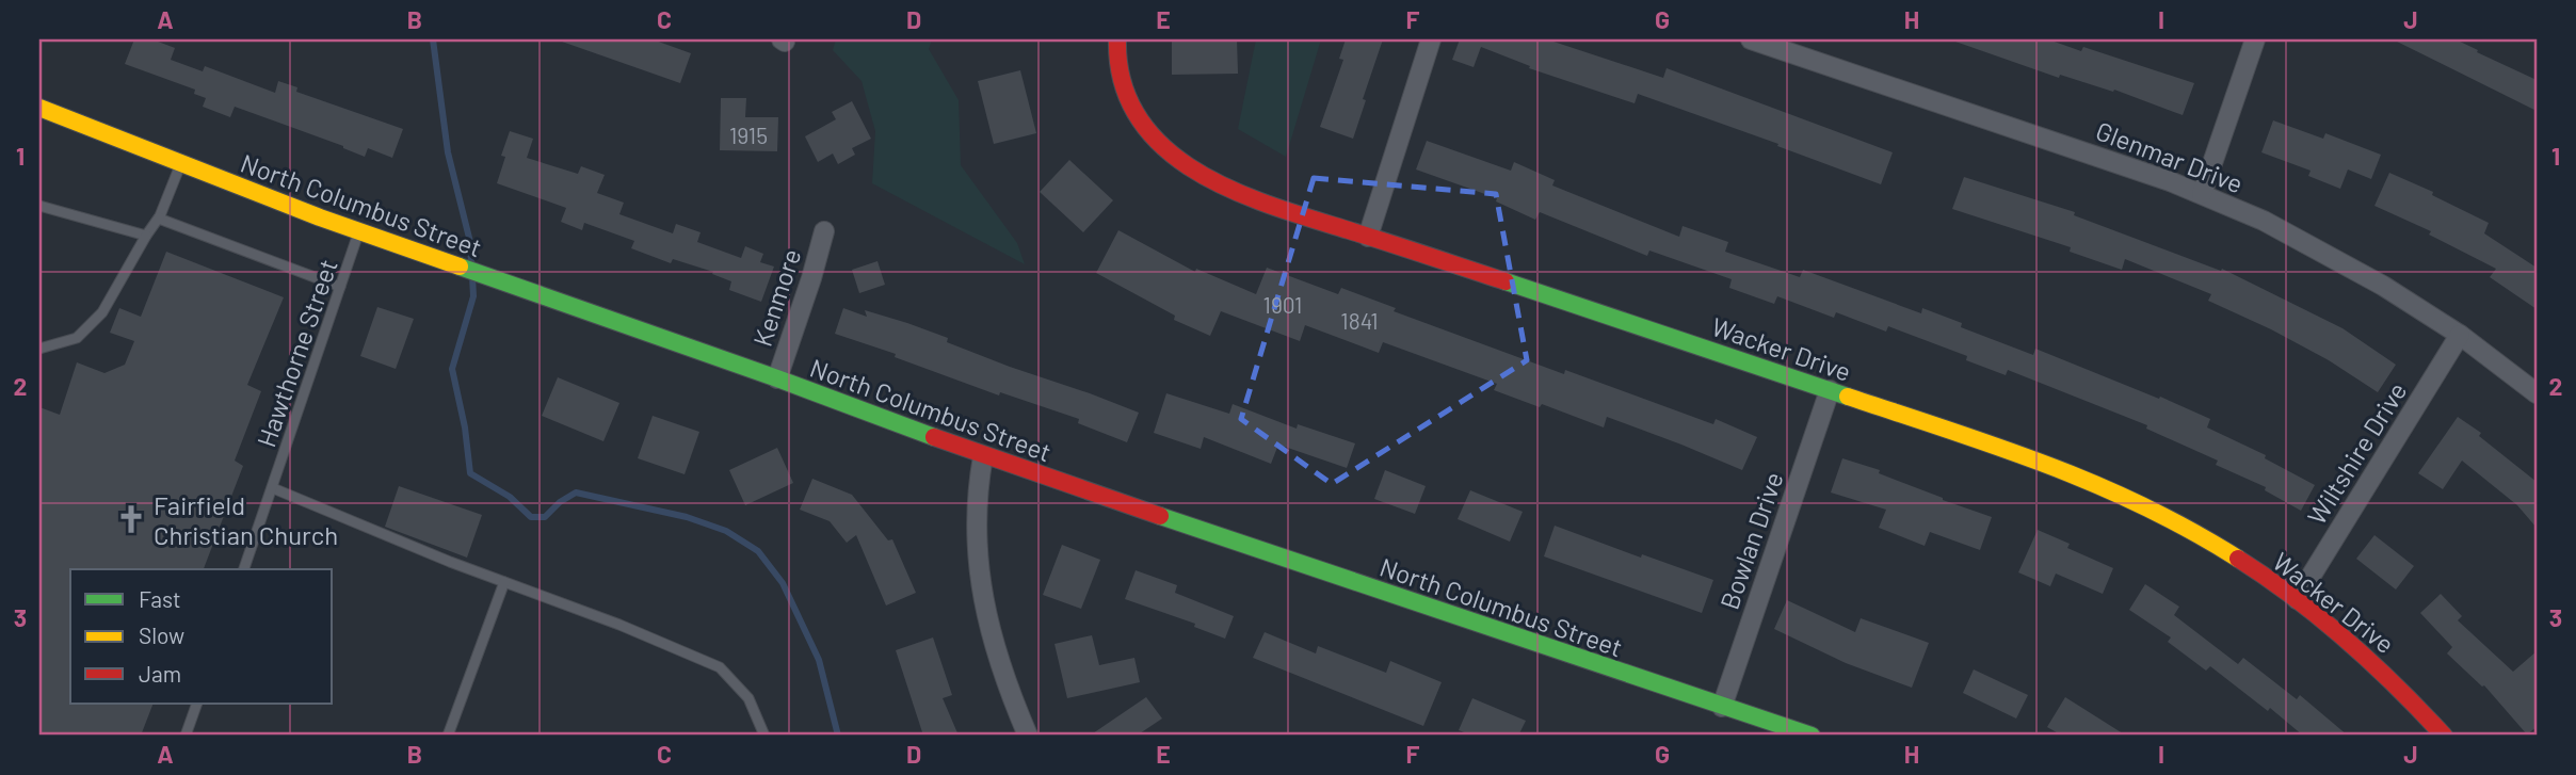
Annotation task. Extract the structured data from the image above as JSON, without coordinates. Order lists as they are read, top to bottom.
{
  "streets": {
    "street": [
      "Glenmar Drive",
      "North Columbus Street",
      "Kenmore",
      "Wacker Drive",
      "Wiltshire Drive",
      "Bowlan Drive"
    ],
    "lane": ["Hawthorne Street"]
  },
  "crossings": [
    ["Glenmar Drive", "Wiltshire Drive"],
    ["North Columbus Street", "Kenmore"],
    ["North Columbus Street", "Hawthorne Street"],
    ["North Columbus Street", "Bowlan Drive"],
    ["Wacker Drive", "Wiltshire Drive"],
    ["Wacker Drive", "Bowlan Drive"]
  ],
  "places": {
    "church": ["Fairfield Christian Church"]
  },
  "house_numbers": ["1915", "1901", "1841"],
  "legend": ["Fast", "Slow", "Jam"],
  "grid": {
    "columns": [
      "A",
      "B",
      "C",
      "D",
      "E",
      "F",
      "G",
      "H",
      "I",
      "J"
    ],
    "rows": ["1", "2", "3"]
  }
}
